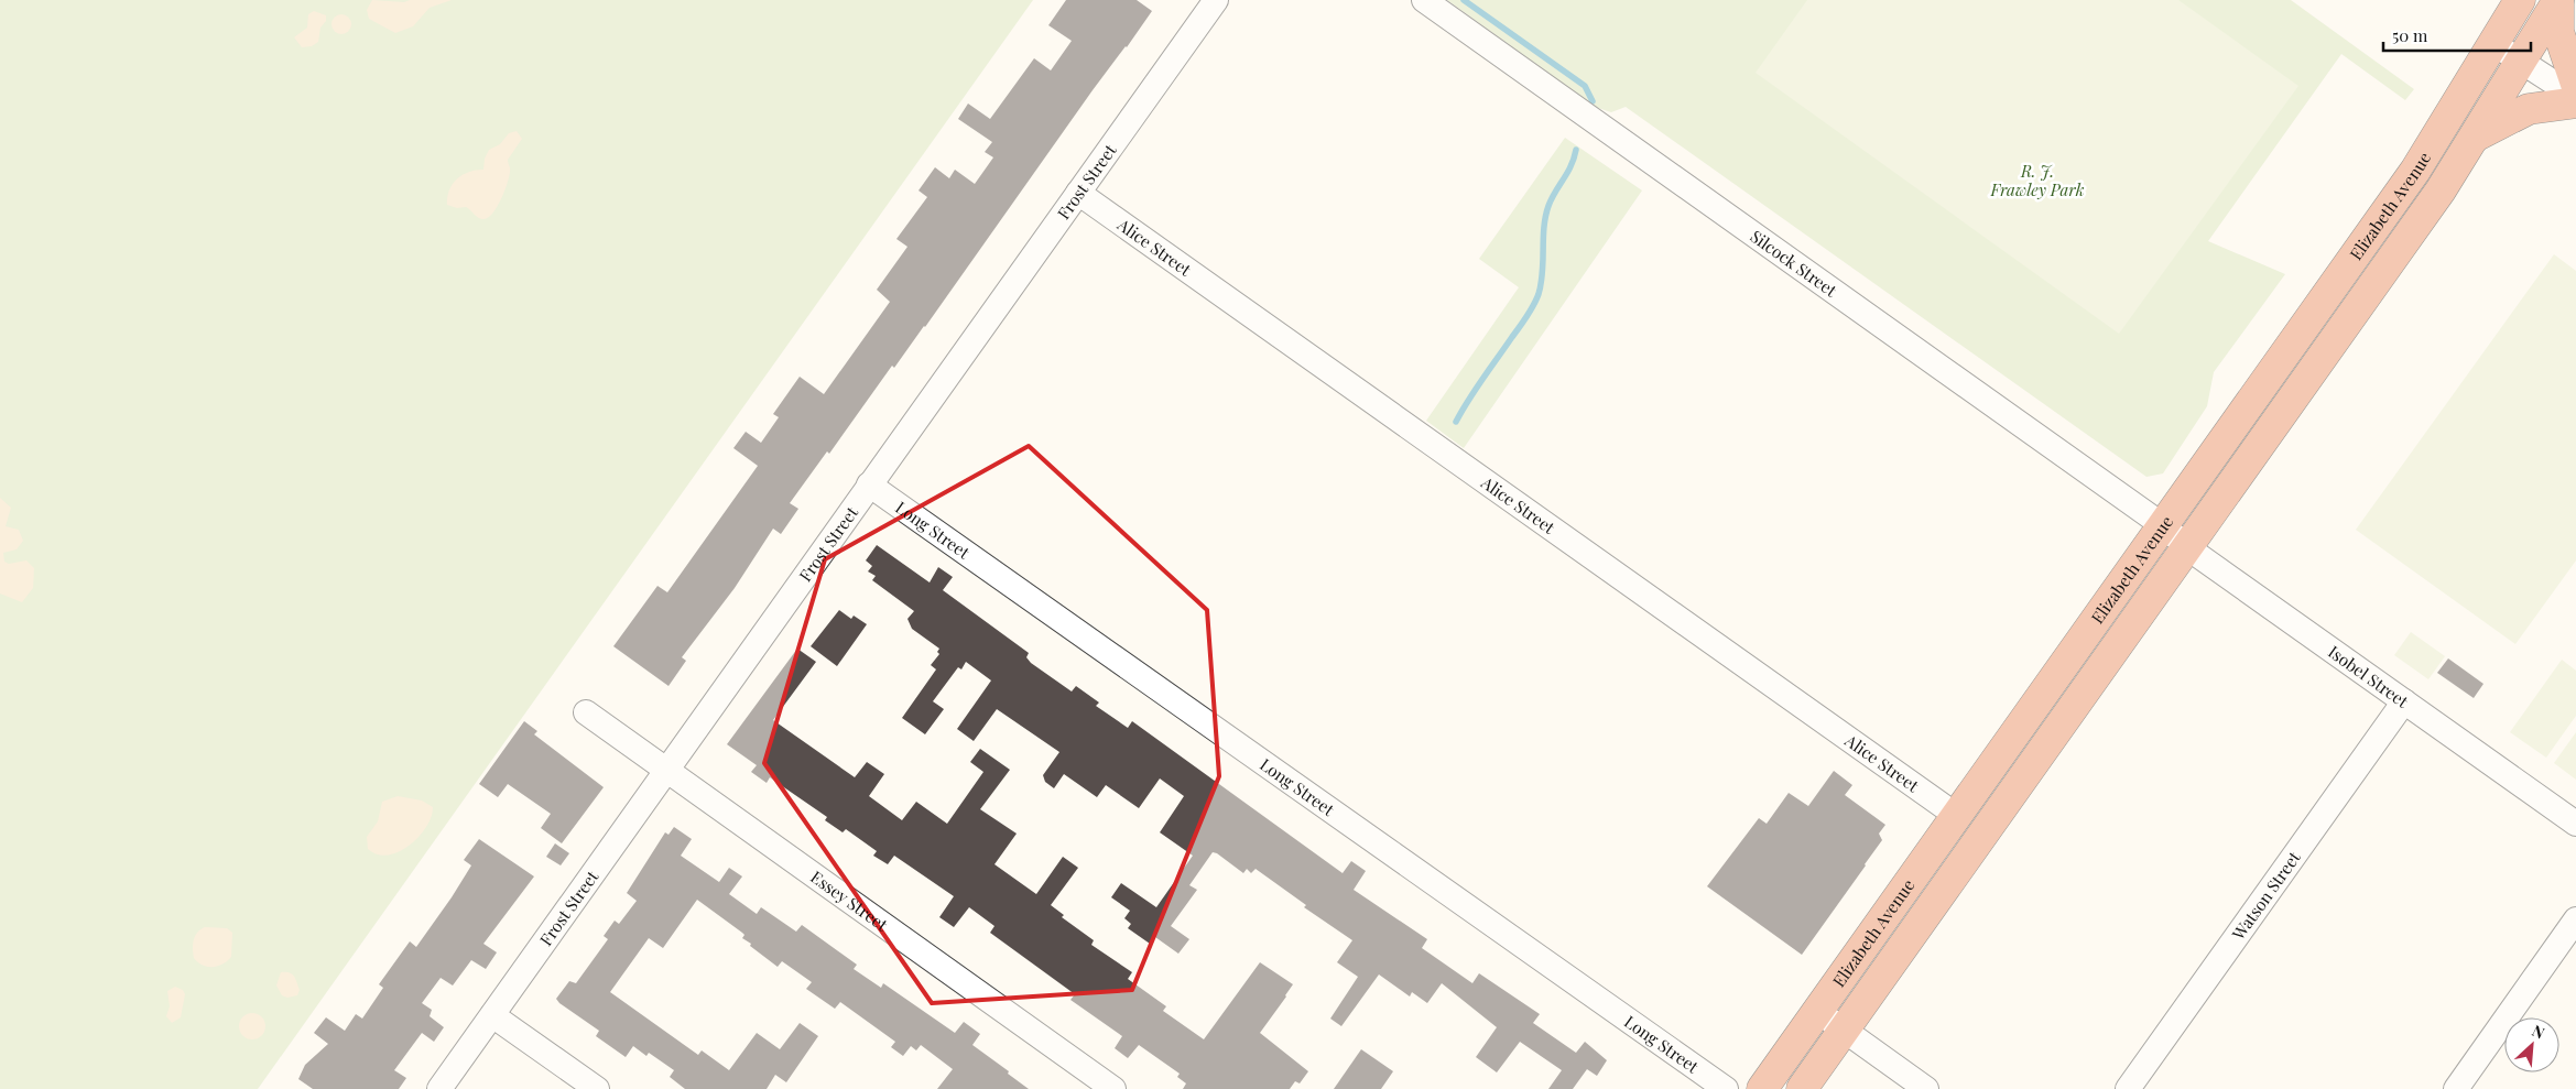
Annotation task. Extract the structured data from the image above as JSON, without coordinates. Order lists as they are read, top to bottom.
{
  "streets": {
    "highway": ["Elizabeth Avenue"],
    "street": [
      "Frost Street",
      "Alice Street",
      "Silcock Street",
      "Long Street",
      "Isobel Street",
      "Watson Street",
      "Essey Street"
    ]
  },
  "crossings": [
    ["Frost Street", "Alice Street"],
    ["Frost Street", "Long Street"],
    ["Frost Street", "Essey Street"],
    ["Elizabeth Avenue", "Alice Street"],
    ["Elizabeth Avenue", "Silcock Street"],
    ["Elizabeth Avenue", "Isobel Street"],
    ["Silcock Street", "Isobel Street"],
    ["Isobel Street", "Watson Street"]
  ],
  "parks": ["R. J. Frawley Park"],
  "scale_bar": "50 m",
  "north": "top right"
}
